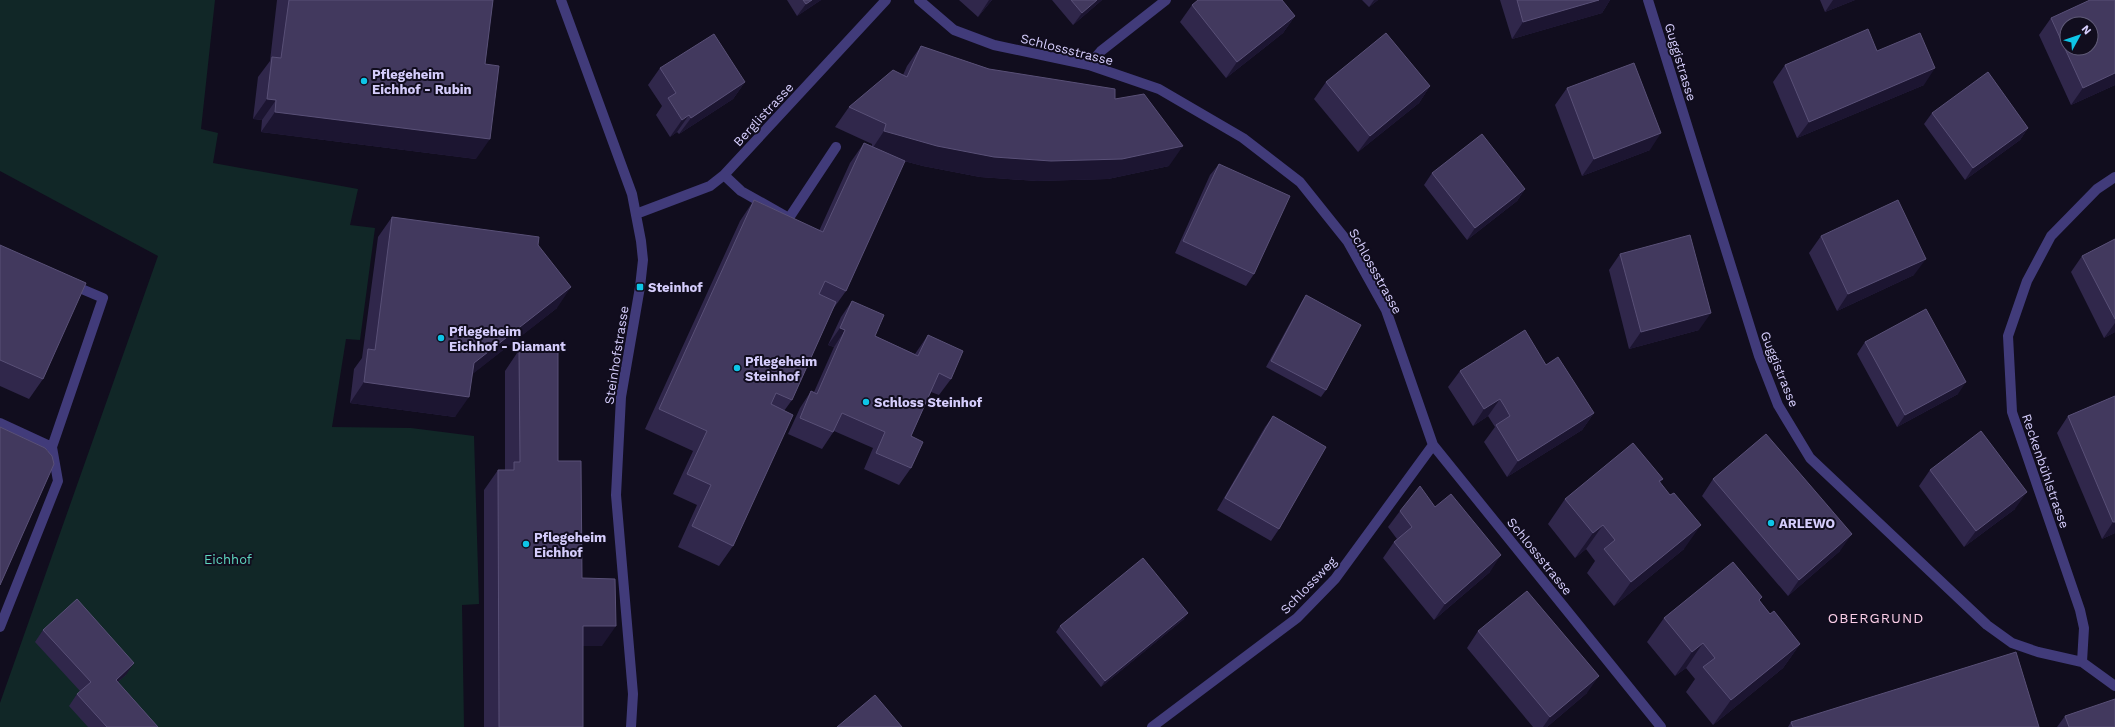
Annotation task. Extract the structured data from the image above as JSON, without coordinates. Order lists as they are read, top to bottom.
{
  "streets": {
    "street": [
      "Schlossstrasse",
      "Guggistrasse",
      "Berglistrasse",
      "Steinhofstrasse",
      "Reckenbühlstrasse",
      "Schlossweg"
    ]
  },
  "crossings": [
    ["Schlossstrasse", "Schlossweg"],
    ["Guggistrasse", "Reckenbühlstrasse"],
    ["Berglistrasse", "Steinhofstrasse"]
  ],
  "districts": ["OBERGRUND"],
  "parks": ["Eichhof"],
  "places": {
    "other": [
      "Pflegeheim Eichhof - Rubin",
      "Pflegeheim Eichhof - Diamant",
      "Pflegeheim Steinhof",
      "Schloss Steinhof",
      "ARLEWO",
      "Pflegeheim Eichhof"
    ],
    "transit": ["Steinhof"]
  },
  "north": "top right"
}
